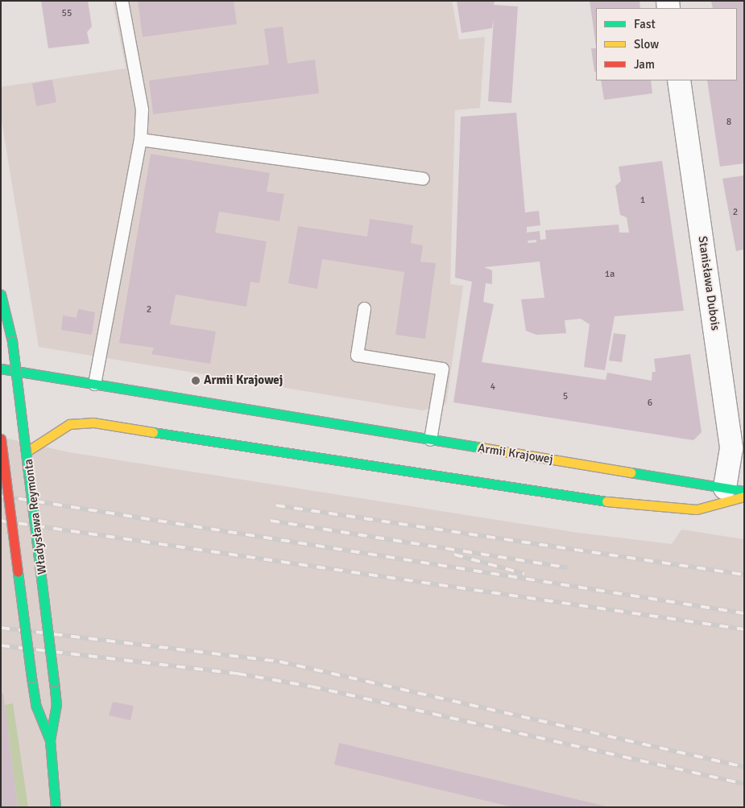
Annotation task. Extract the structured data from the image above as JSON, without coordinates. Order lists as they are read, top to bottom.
{
  "streets": {
    "street": ["Stanisława Dubois", "Armii Krajowej", "Władysława Reymonta"]
  },
  "crossings": [
    ["Stanisława Dubois", "Armii Krajowej"]
  ],
  "places": ["Armii Krajowej"],
  "house_numbers": [
    "55",
    "8",
    "1",
    "2",
    "1a",
    "2",
    "4",
    "5",
    "6"
  ],
  "legend": ["Fast", "Slow", "Jam"]
}
